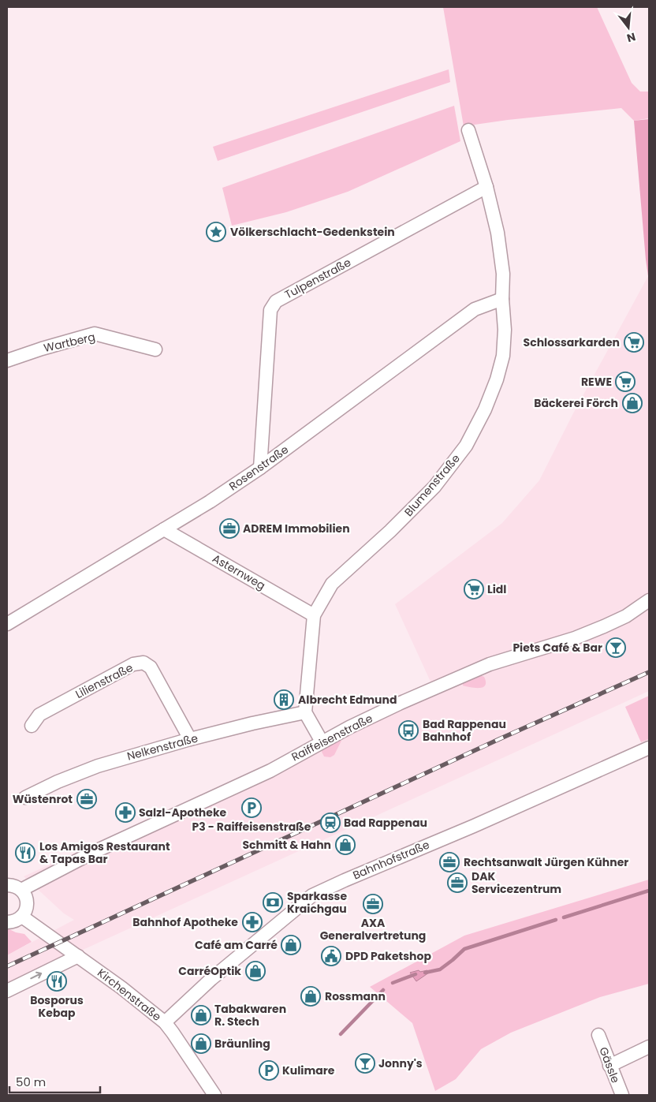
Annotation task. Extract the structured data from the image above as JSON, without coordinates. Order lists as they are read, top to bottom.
{
  "streets": {
    "street": [
      "Tulpenstraße",
      "Wartberg",
      "Rosenstraße",
      "Blumenstraße",
      "Asternweg",
      "Lilienstraße",
      "Raiffeisenstraße",
      "Nelkenstraße",
      "Bahnhofstraße",
      "Kirchenstraße",
      "Gässle"
    ]
  },
  "crossings": [
    ["Tulpenstraße", "Rosenstraße"],
    ["Tulpenstraße", "Blumenstraße"],
    ["Rosenstraße", "Blumenstraße"],
    ["Rosenstraße", "Asternweg"],
    ["Blumenstraße", "Asternweg"],
    ["Blumenstraße", "Nelkenstraße"],
    ["Lilienstraße", "Nelkenstraße"],
    ["Bahnhofstraße", "Kirchenstraße"]
  ],
  "places": {
    "place": ["Völkerschlacht-Gedenkstein"],
    "supermarket": ["Schlossarkarden", "REWE", "Lidl"],
    "shop": [
      "Bäckerei Förch",
      "Schmitt & Hahn",
      "Café am Carré",
      "CarréOptik",
      "Rossmann",
      "Tabakwaren R. Stech",
      "Bräunling"
    ],
    "office": [
      "ADREM Immobilien",
      "Wüstenrot",
      "Rechtsanwalt Jürgen Kühner",
      "DAK Servicezentrum",
      "AXA Generalvertretung"
    ],
    "bar": ["Piets Café & Bar", "Jonny's"],
    "building": ["Albrecht Edmund"],
    "bus stop": ["Bad Rappenau Bahnhof"],
    "parking": ["P3 - Raiffeisenstraße", "Kulimare"],
    "pharmacy": ["Salzl-Apotheke", "Bahnhof Apotheke"],
    "station": ["Bad Rappenau"],
    "restaurant": ["Los Amigos Restaurant & Tapas Bar", "Bosporus Kebap"],
    "bank": ["Sparkasse Kraichgau"],
    "public building": ["DPD Paketshop"]
  },
  "scale_bar": "50 m",
  "north": "bottom"
}
